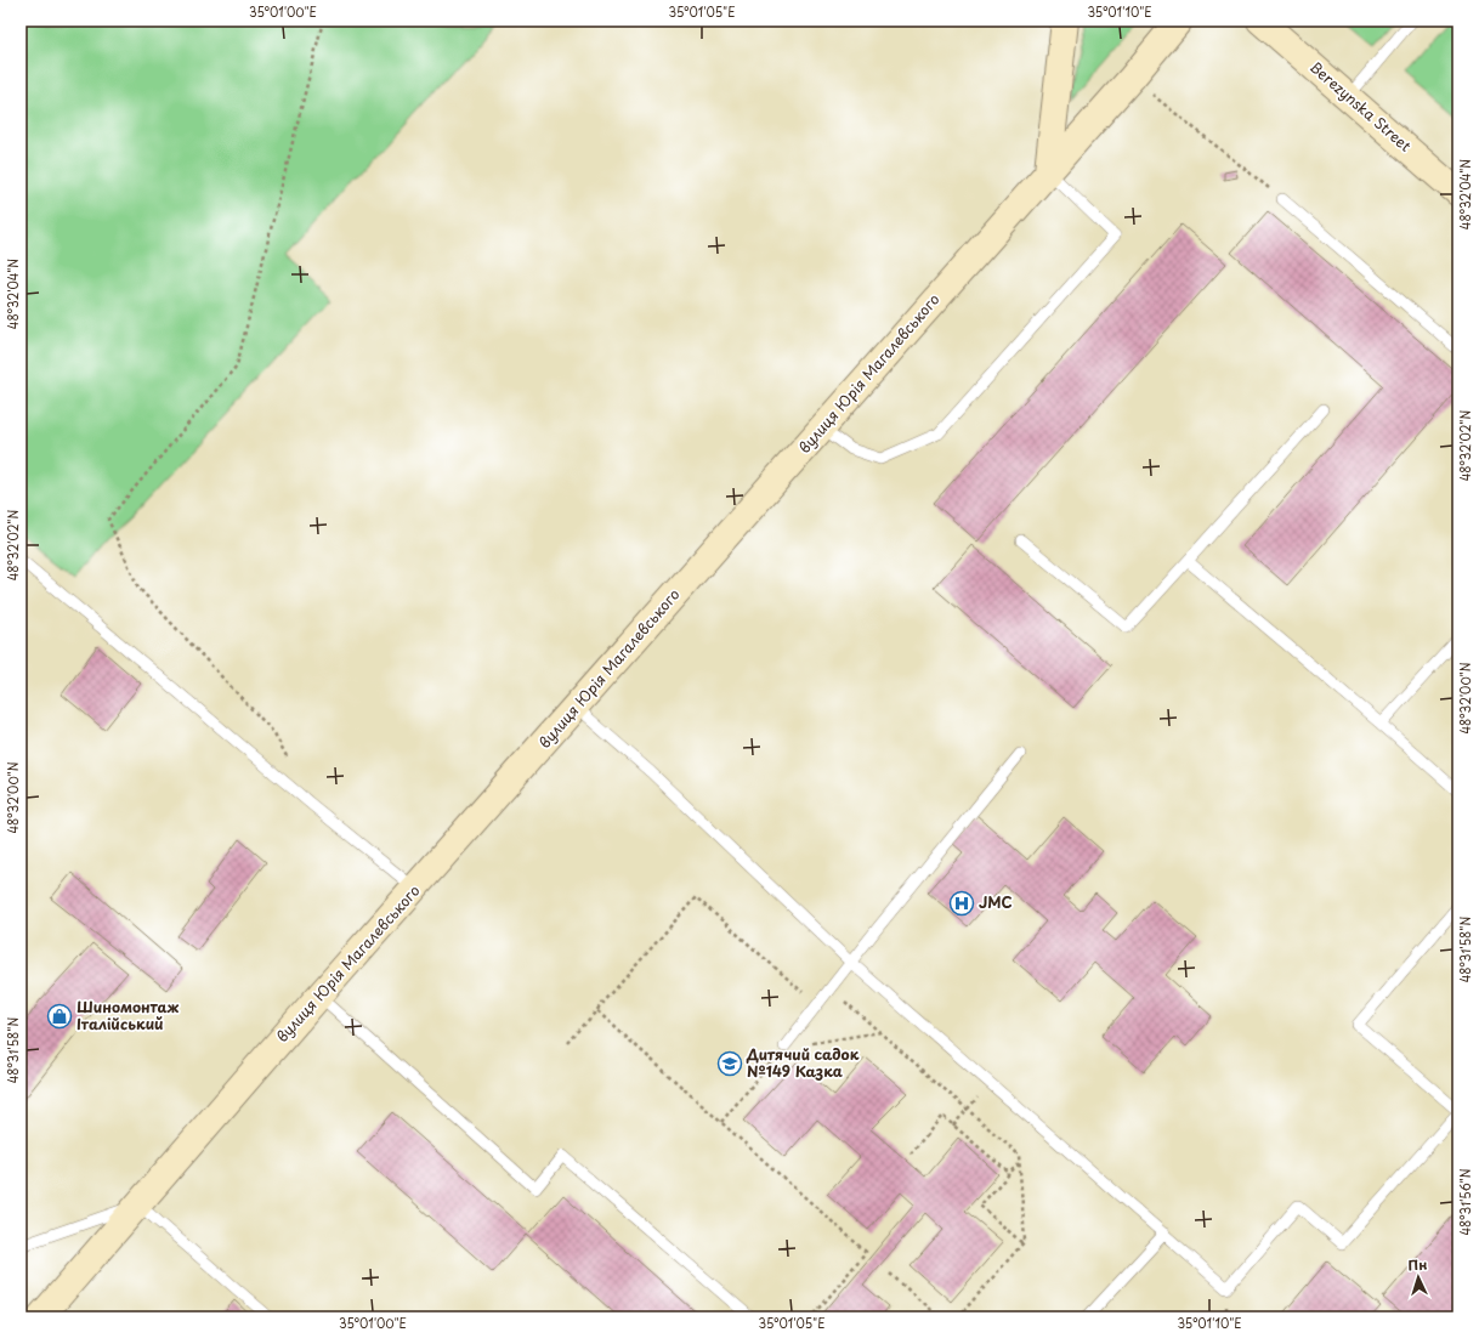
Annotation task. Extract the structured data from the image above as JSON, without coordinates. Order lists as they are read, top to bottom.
{
  "streets": {
    "street": ["Berezynska Street", "вулиця Юрія Магалевського"]
  },
  "places": {
    "hospital": ["JMC"],
    "shop": ["Шиномонтаж Італійський"],
    "school or university": ["Дитячий садок №149 Казка"]
  },
  "north": "top",
  "coordinates": [
    "35°01'00\"E",
    "35°01'05\"E",
    "35°01'10\"E",
    "48°32'04\"N",
    "48°32'02\"N",
    "48°32'00\"N",
    "48°31'58\"N",
    "48°31'56\"N"
  ]
}
